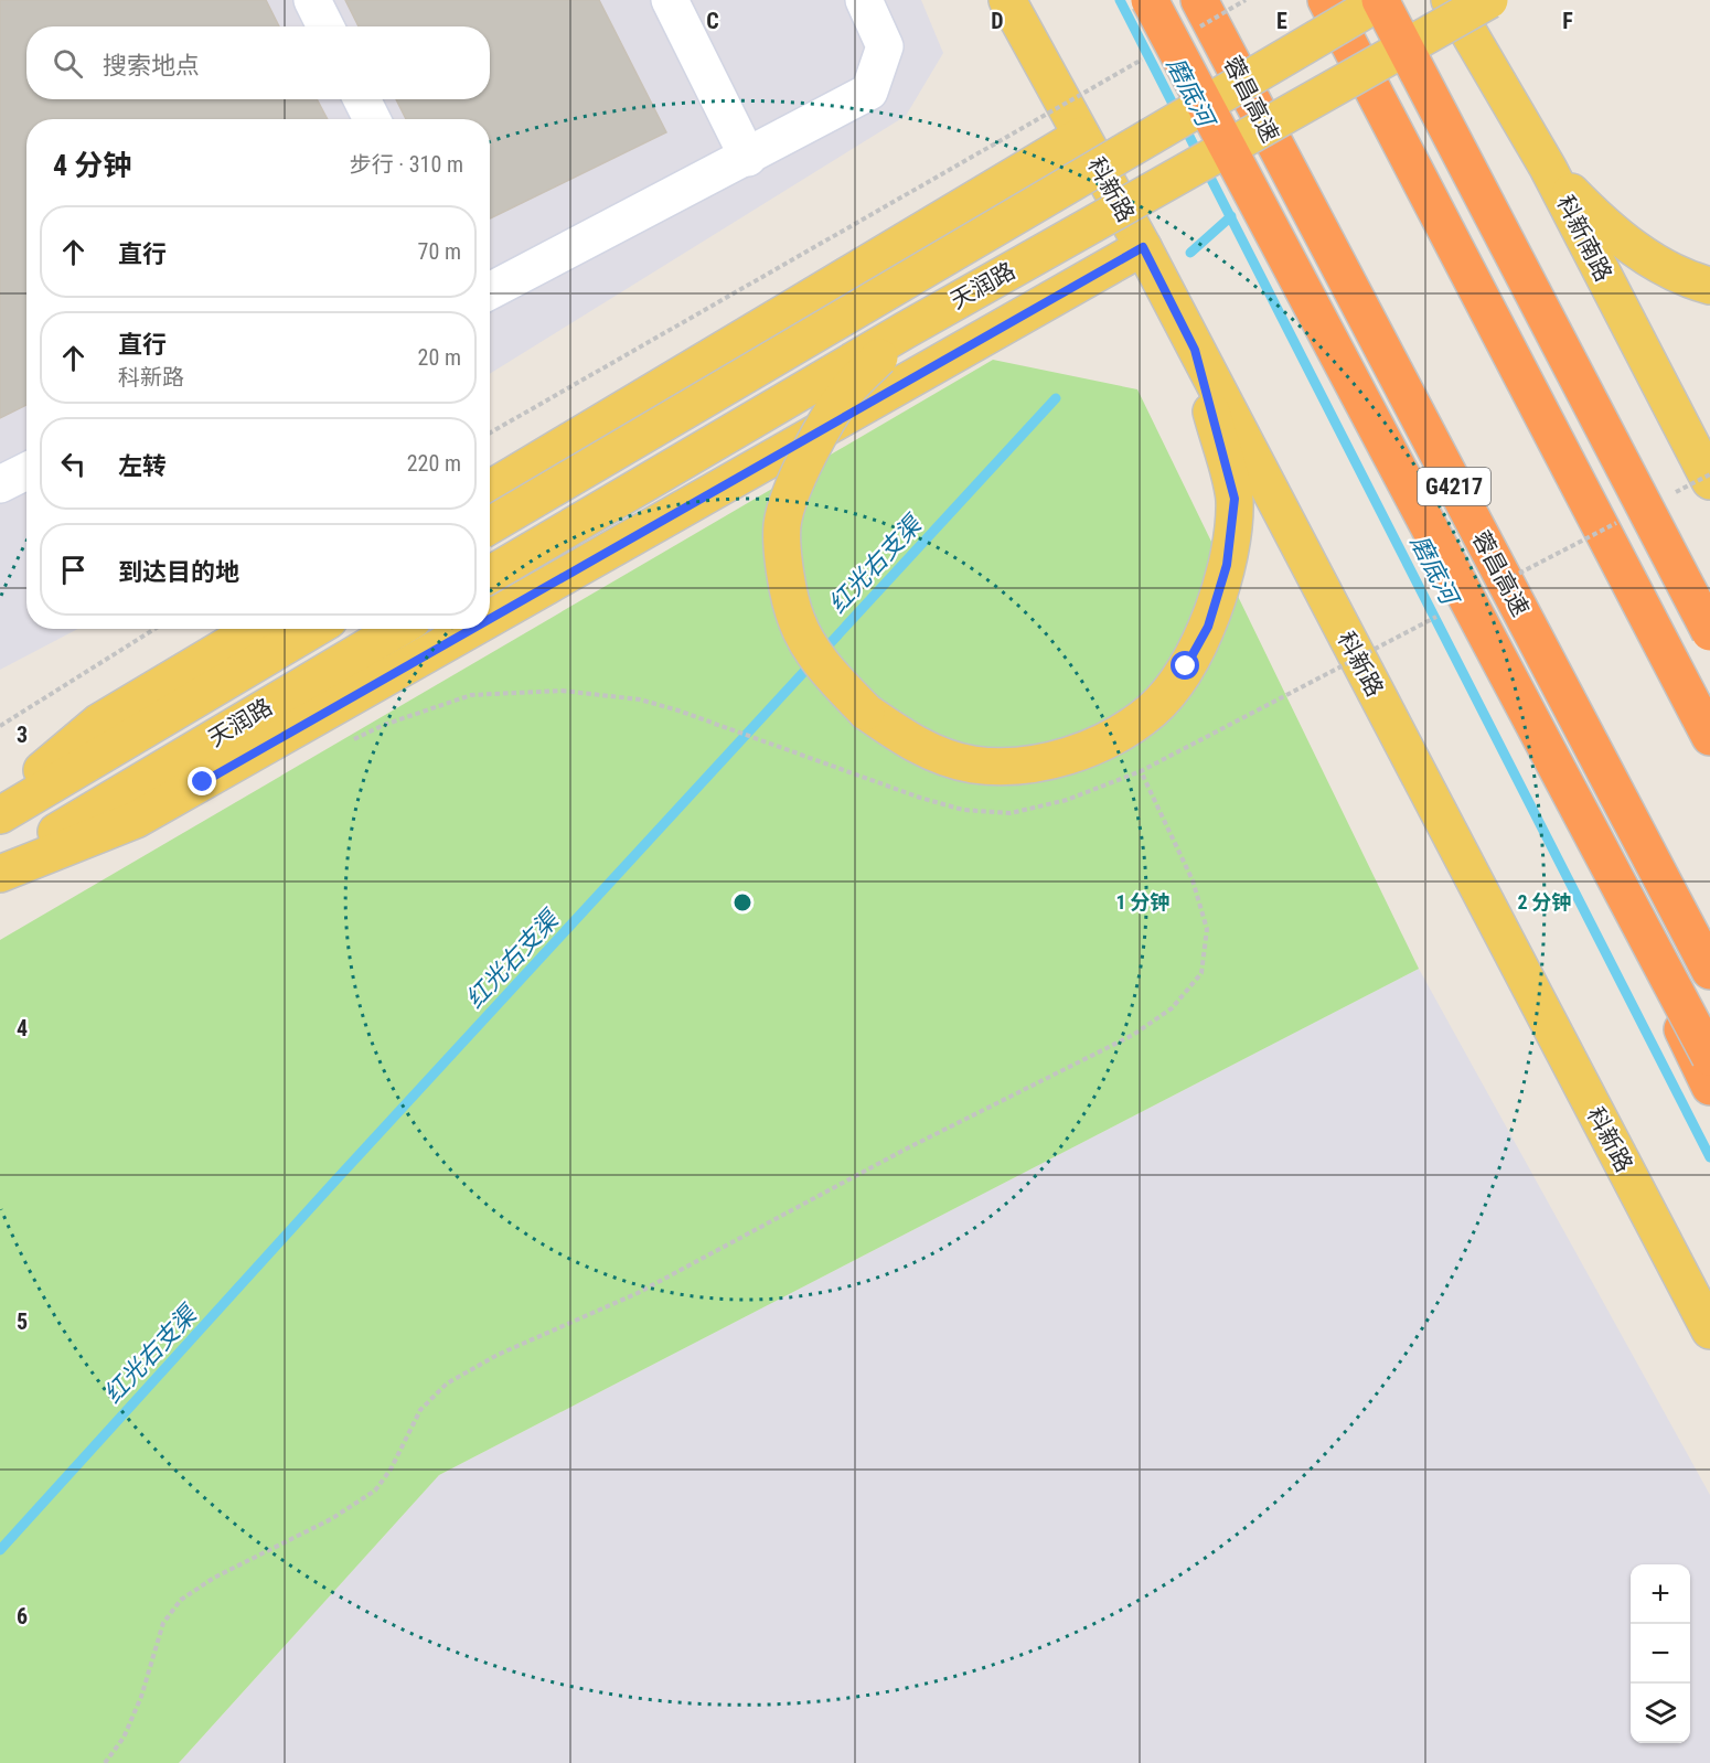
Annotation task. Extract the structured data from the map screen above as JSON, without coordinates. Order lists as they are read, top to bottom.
{
  "streets": {
    "highway": ["蓉昌高速", "G4217"],
    "main road": ["科新路", "科新南路", "天润路"]
  },
  "water": ["磨底河", "红光右支渠"],
  "page": {
    "search": "搜索地点",
    "heading": ["4 分钟", "步行 · 310 m"],
    "list": [
      ["直行", "70 m"],
      ["直行", "科新路", "20 m"],
      ["左转", "220 m"],
      "到达目的地"
    ],
    "map_buttons": ["+", "−"]
  },
  "grid": {
    "columns": [
      "C",
      "D",
      "E",
      "F"
    ],
    "rows": [
      "3",
      "4",
      "5",
      "6"
    ]
  },
  "rings": ["1 分钟", "2 分钟"]
}
